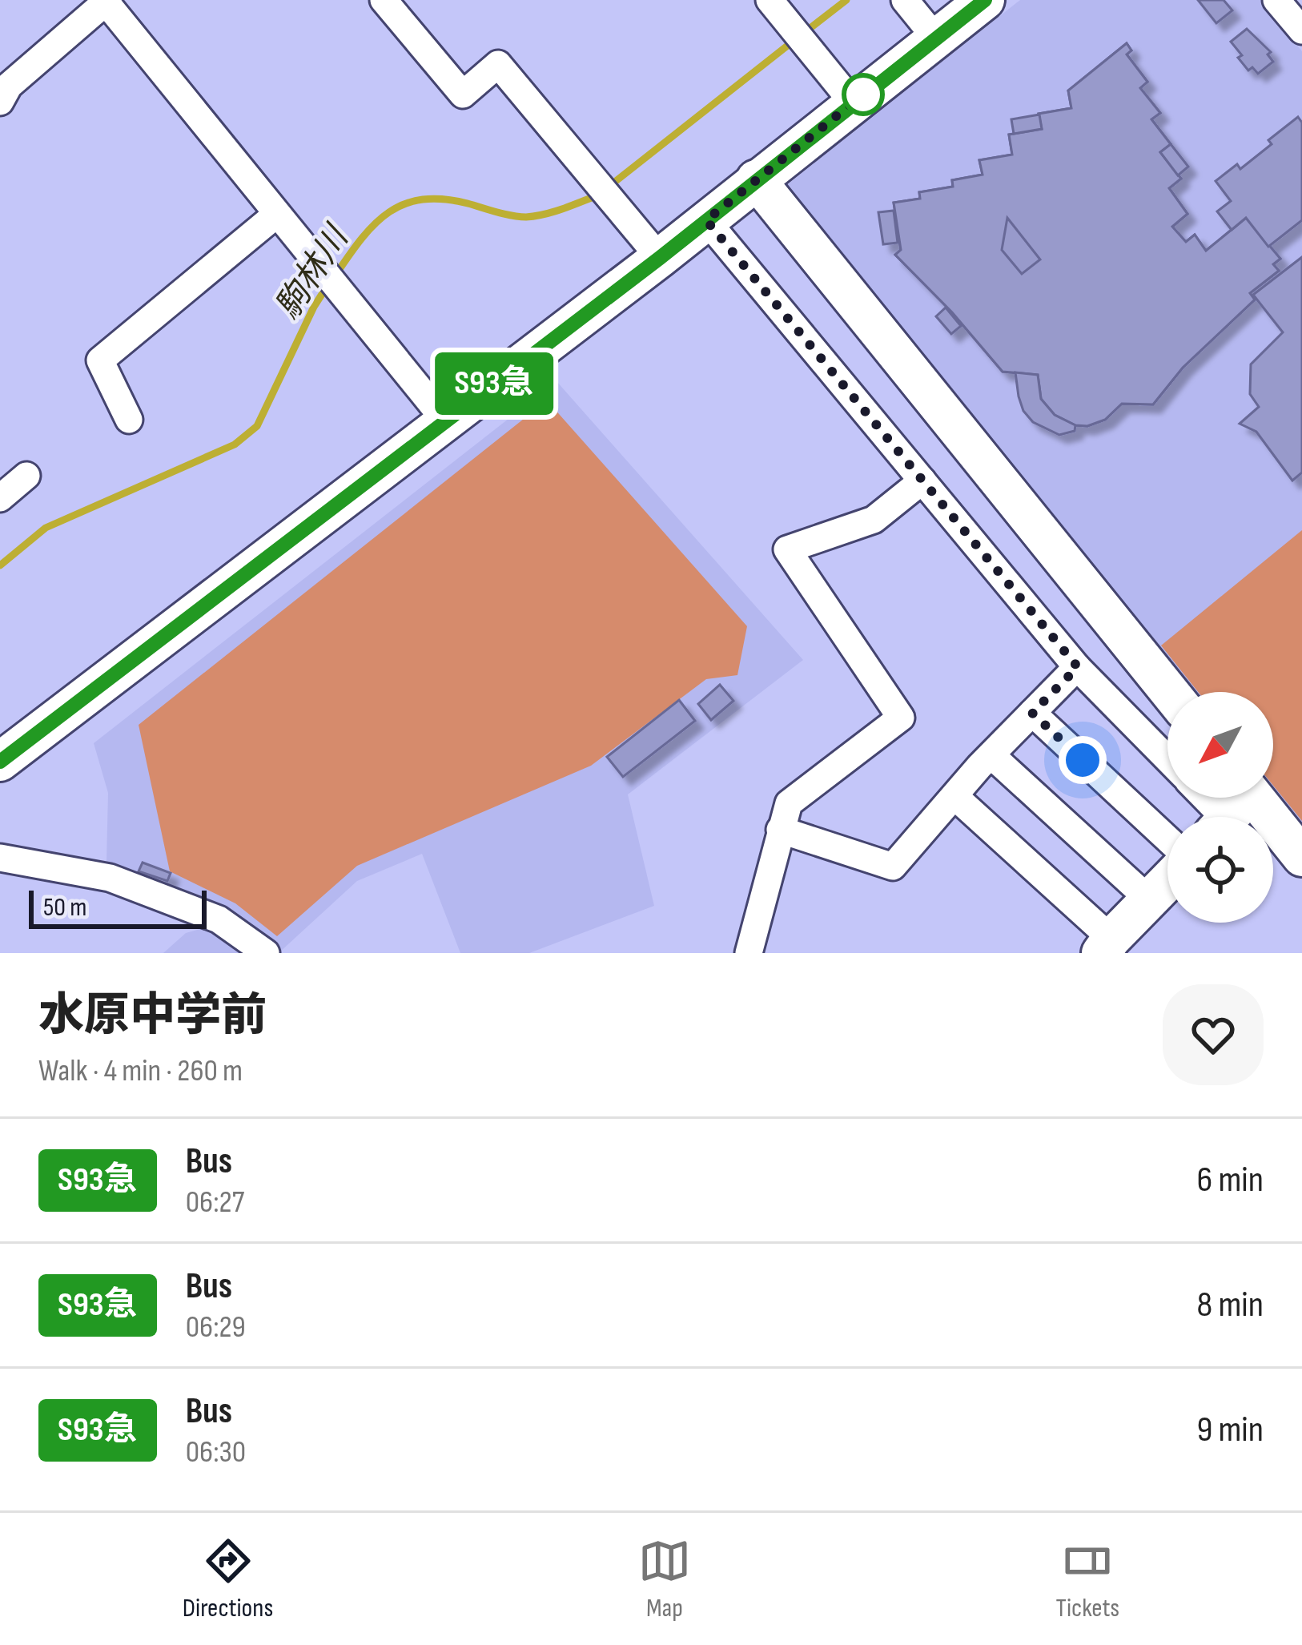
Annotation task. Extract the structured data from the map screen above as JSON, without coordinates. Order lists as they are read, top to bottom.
{
  "water": ["駒林川"],
  "lines": ["bus line S93急"],
  "scale_bar": "50 m",
  "north": "bottom left",
  "page": {
    "on_map": "S93急",
    "scale": "50 m",
    "heading": ["水原中学前", "Walk · 4 min · 260 m"],
    "list": [
      {
        "mark": "S93急",
        "name": "Bus",
        "note": "06:27",
        "value": "6 min"
      },
      {
        "mark": "S93急",
        "name": "Bus",
        "note": "06:29",
        "value": "8 min"
      },
      {
        "mark": "S93急",
        "name": "Bus",
        "note": "06:30",
        "value": "9 min"
      }
    ],
    "tabs": ["Directions", "Map", "Tickets"]
  }
}
